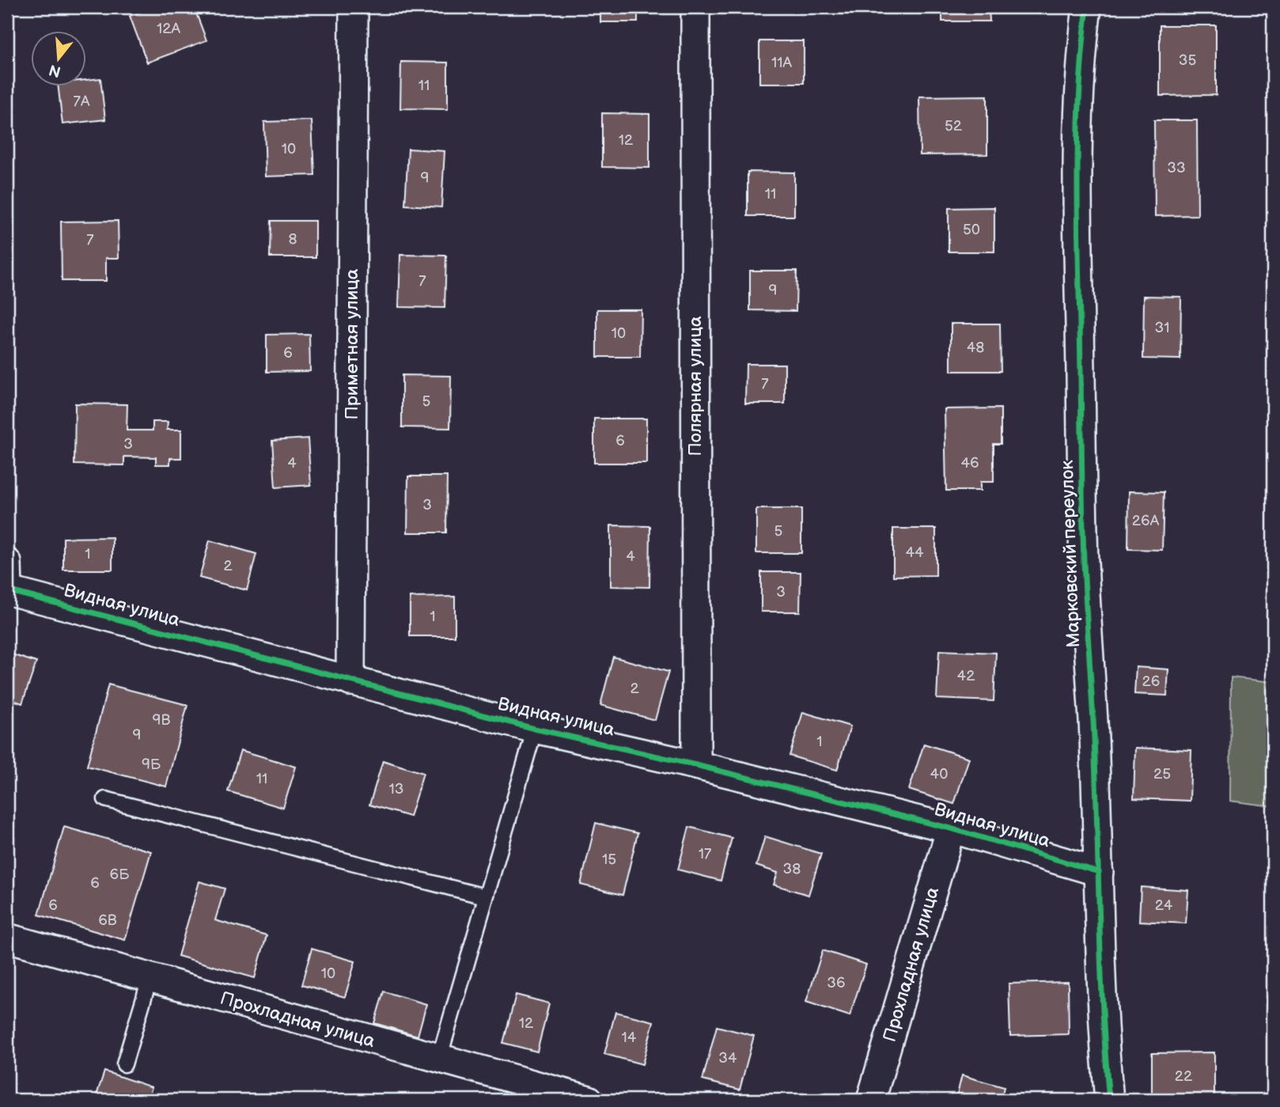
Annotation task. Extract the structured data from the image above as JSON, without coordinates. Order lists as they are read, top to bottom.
{
  "streets": {
    "street": [
      "Приметная улица",
      "Полярная улица",
      "Марковский переулок",
      "Видная улица",
      "Прохладная улица"
    ]
  },
  "crossings": [
    ["Приметная улица", "Видная улица"],
    ["Полярная улица", "Видная улица"],
    ["Марковский переулок", "Видная улица"],
    ["Видная улица", "Прохладная улица"]
  ],
  "house_numbers": [
    "12А",
    "35",
    "11А",
    "11",
    "7А",
    "52",
    "12",
    "10",
    "33",
    "9",
    "11",
    "50",
    "8",
    "7",
    "7",
    "9",
    "31",
    "10",
    "48",
    "6",
    "7",
    "5",
    "6",
    "3",
    "4",
    "46",
    "3",
    "26А",
    "5",
    "44",
    "1",
    "4",
    "2",
    "3",
    "1",
    "42",
    "26",
    "2",
    "9В",
    "9",
    "1",
    "9Б",
    "40",
    "25",
    "11",
    "13",
    "17",
    "15",
    "38",
    "6Б",
    "6",
    "6",
    "24",
    "6В",
    "10",
    "36",
    "12",
    "14",
    "34",
    "22"
  ],
  "north": "bottom"
}
